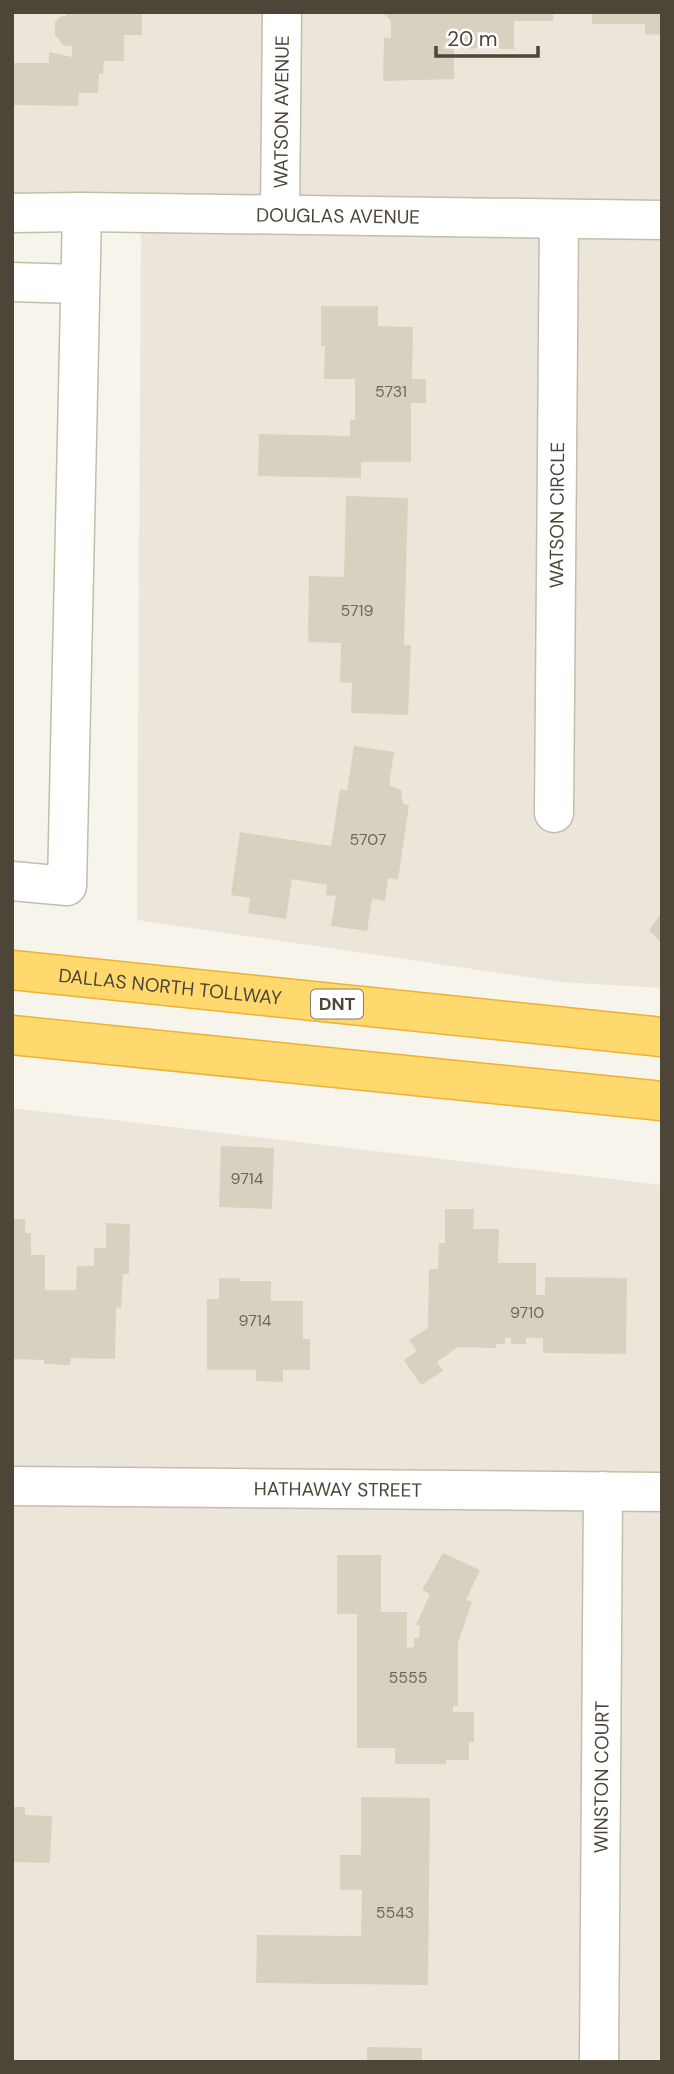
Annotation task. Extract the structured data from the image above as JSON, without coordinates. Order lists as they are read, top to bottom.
{
  "streets": {
    "highway": ["DALLAS NORTH TOLLWAY", "DNT"],
    "street": [
      "WATSON AVENUE",
      "DOUGLAS AVENUE",
      "WATSON CIRCLE",
      "HATHAWAY STREET",
      "WINSTON COURT"
    ]
  },
  "crossings": [
    ["WATSON AVENUE", "DOUGLAS AVENUE"],
    ["DOUGLAS AVENUE", "WATSON CIRCLE"],
    ["HATHAWAY STREET", "WINSTON COURT"]
  ],
  "house_numbers": [
    "5731",
    "5719",
    "5707",
    "9714",
    "9710",
    "9714",
    "5555",
    "5543"
  ],
  "scale_bar": "20 m"
}
